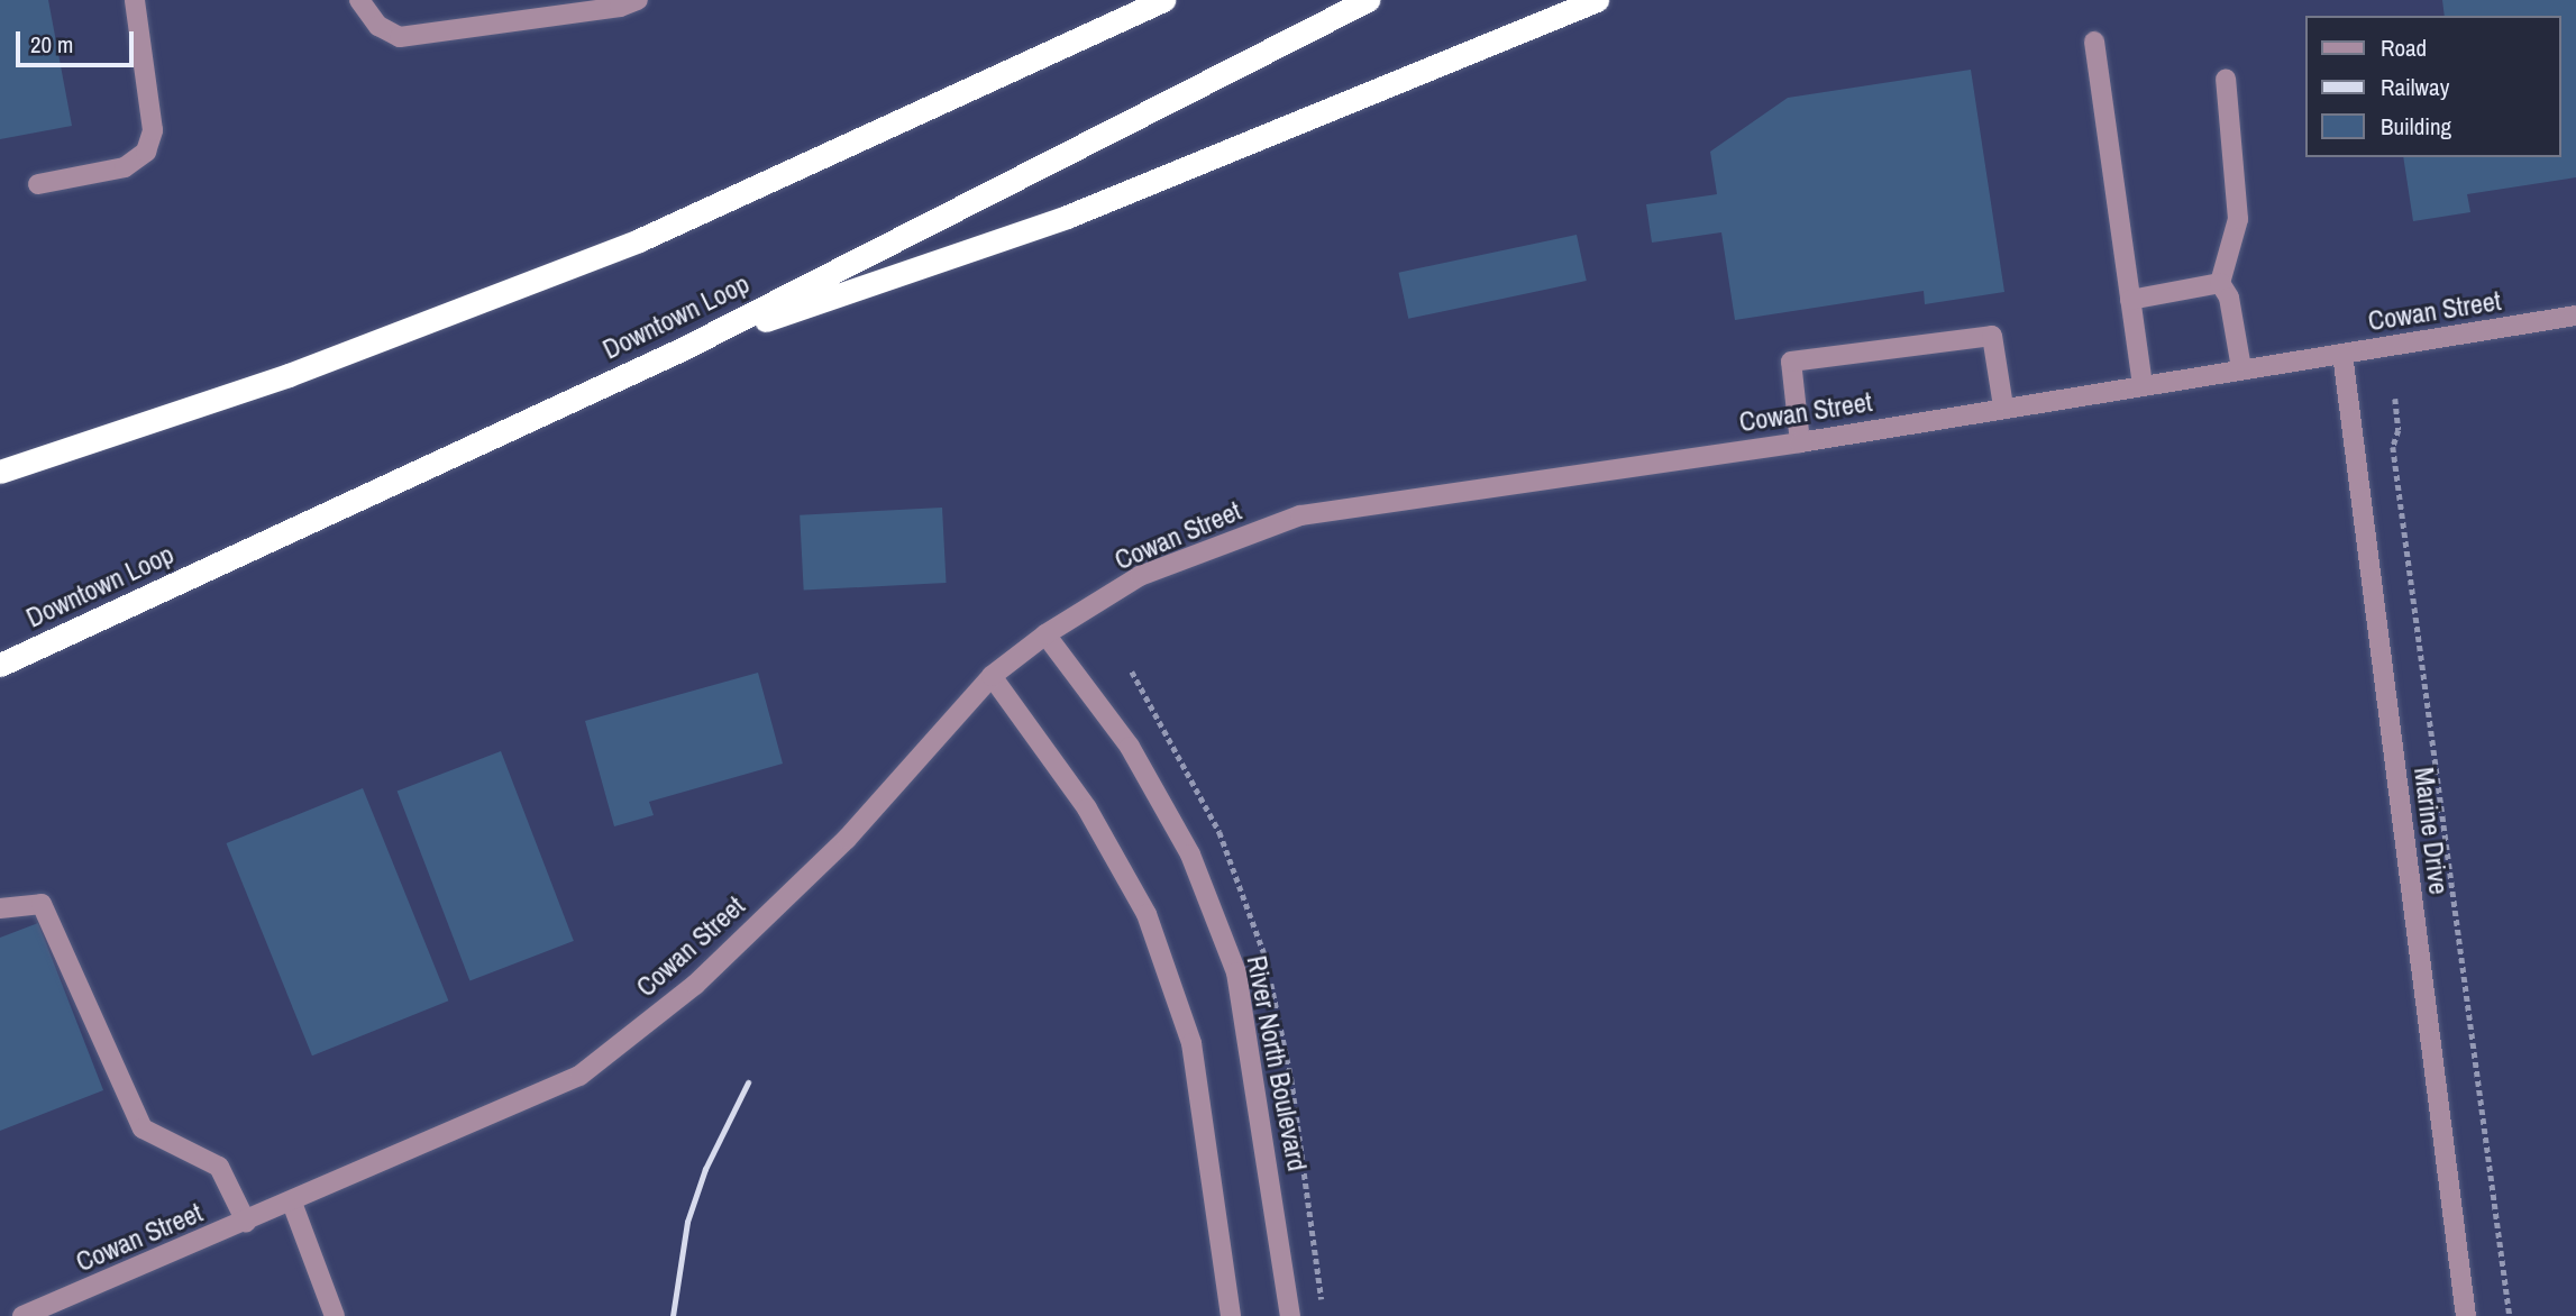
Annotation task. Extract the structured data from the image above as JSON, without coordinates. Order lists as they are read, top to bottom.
{
  "streets": {
    "highway": ["Downtown Loop"],
    "street": ["Cowan Street", "Marine Drive", "River North Boulevard"]
  },
  "crossings": [
    ["Cowan Street", "Marine Drive"],
    ["Cowan Street", "River North Boulevard"]
  ],
  "legend": ["Road", "Railway", "Building"],
  "scale_bar": "20 m"
}
